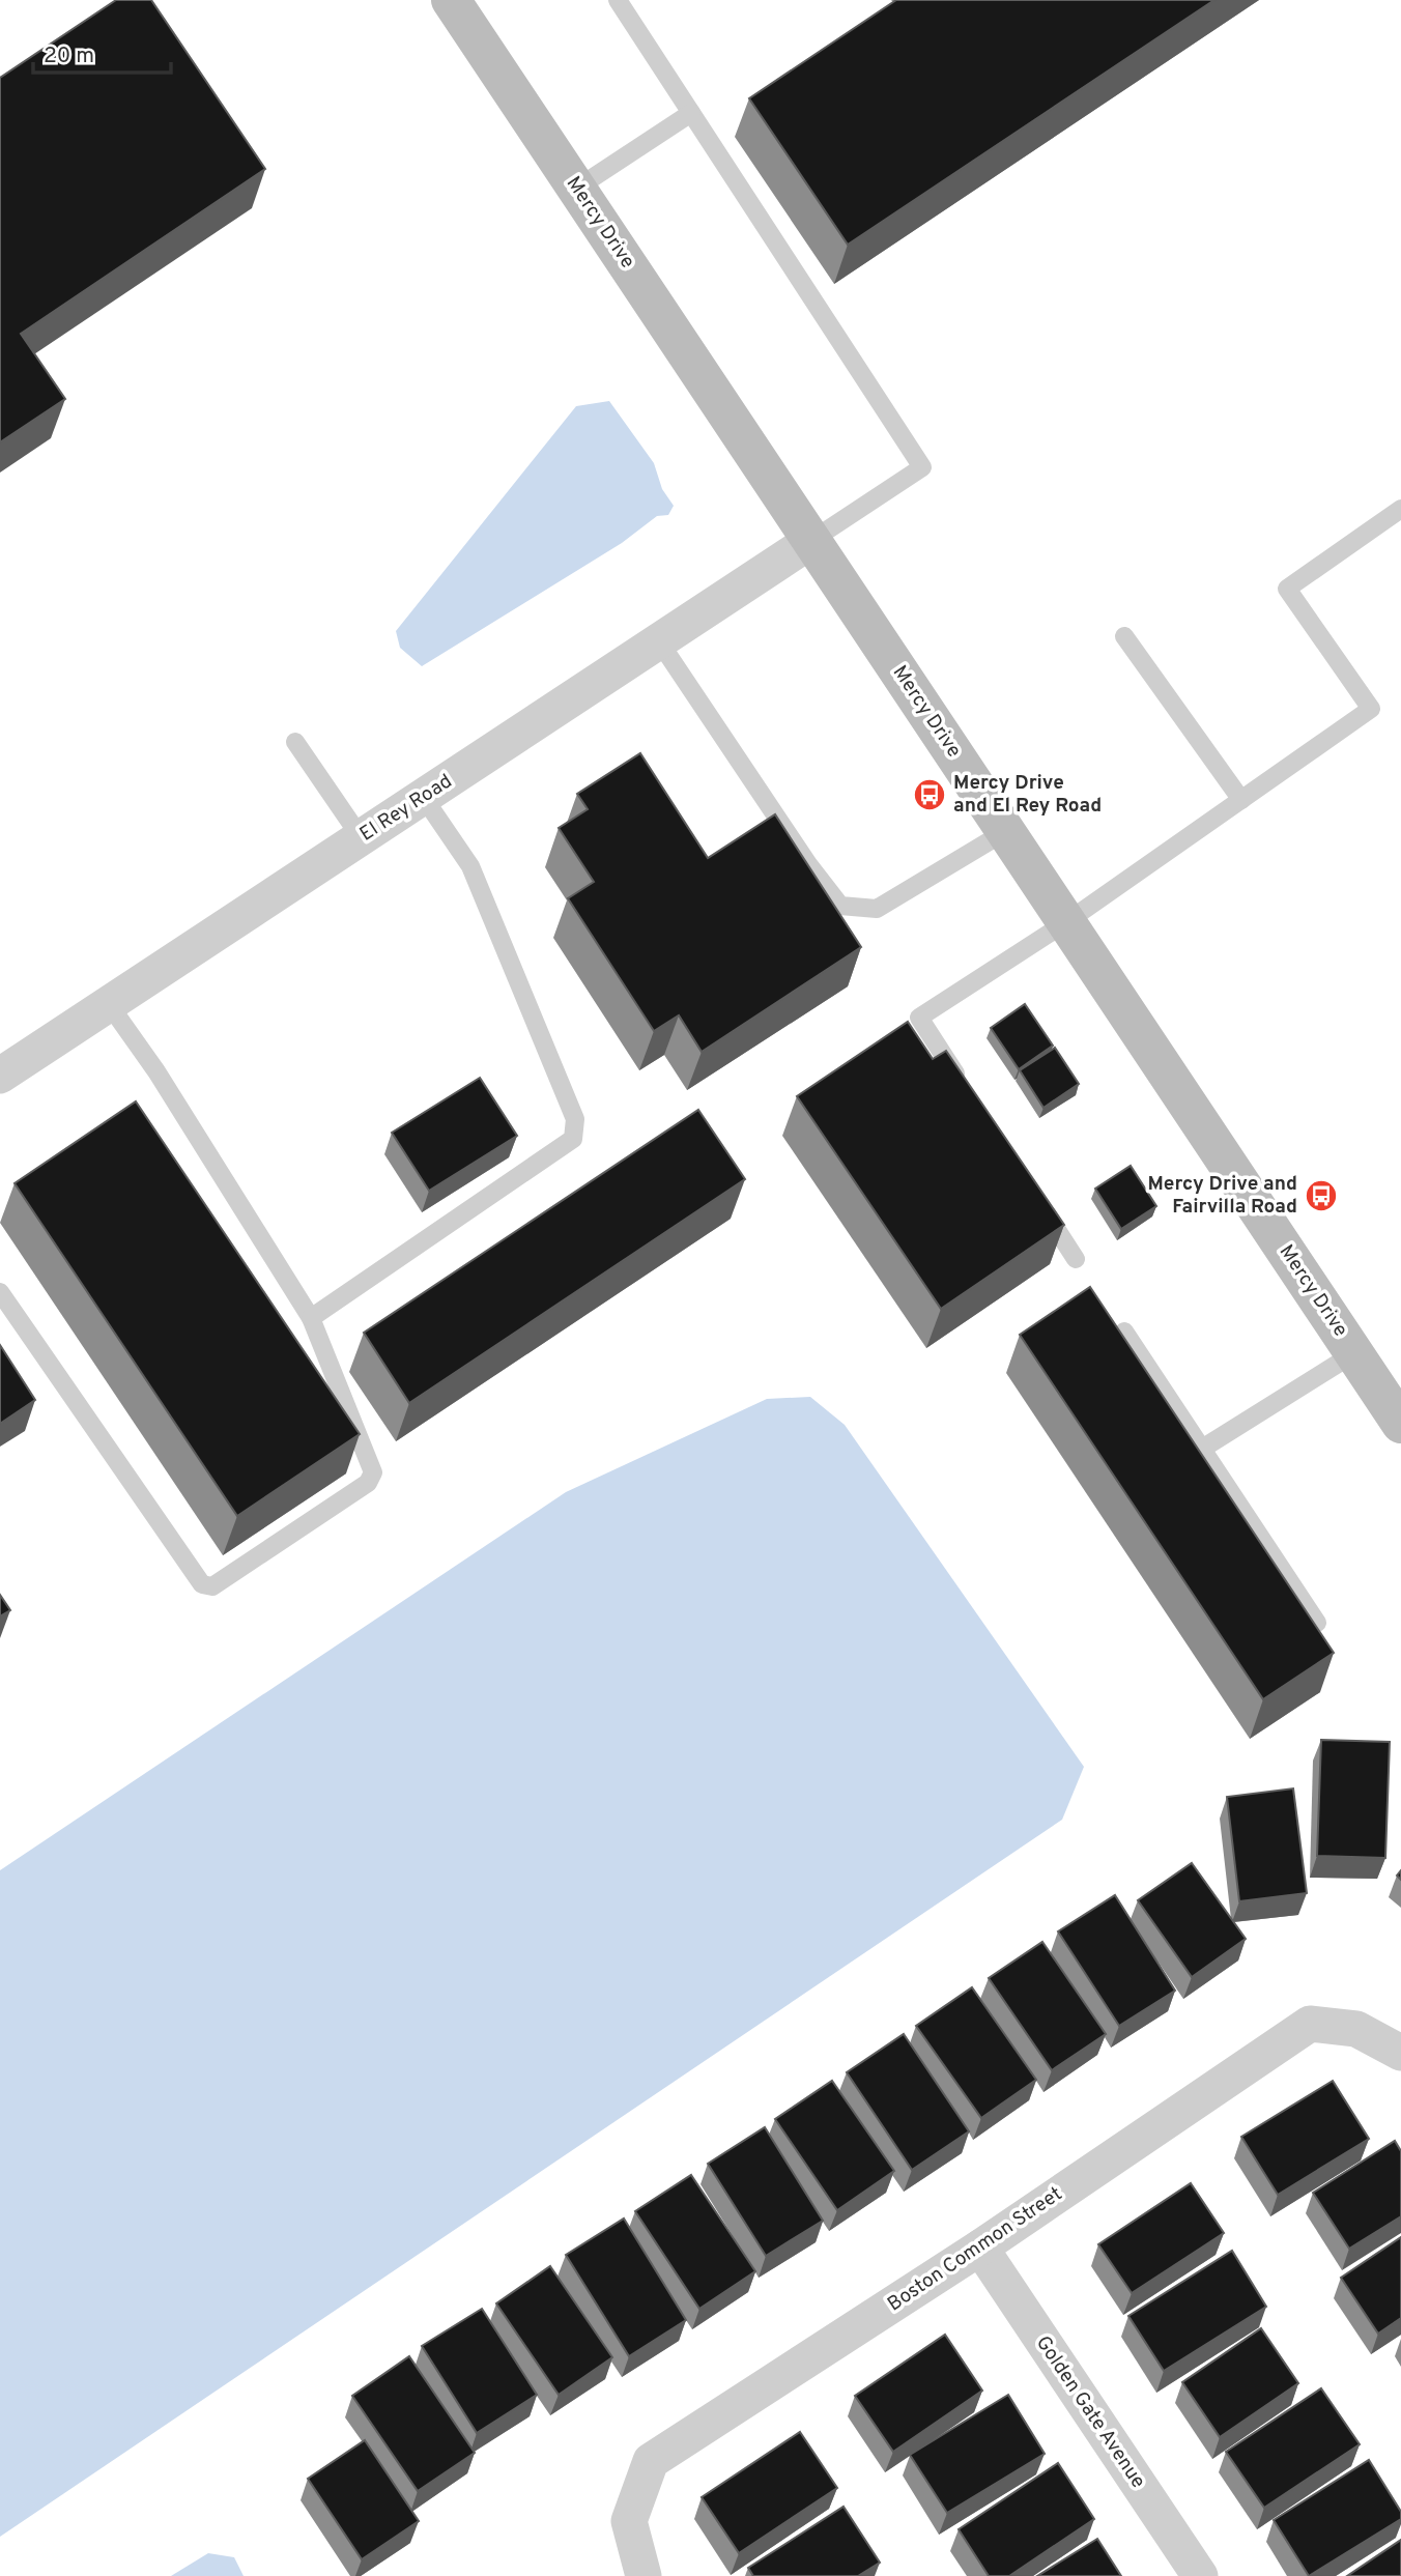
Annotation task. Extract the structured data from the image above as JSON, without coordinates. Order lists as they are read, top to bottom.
{
  "streets": {
    "street": [
      "Mercy Drive",
      "El Rey Road",
      "Boston Common Street",
      "Golden Gate Avenue"
    ]
  },
  "crossings": [
    ["Mercy Drive", "El Rey Road"],
    ["Boston Common Street", "Golden Gate Avenue"]
  ],
  "places": {
    "bus stop": ["Mercy Drive and El Rey Road", "Mercy Drive and Fairvilla Road"]
  },
  "scale_bar": "20 m"
}
